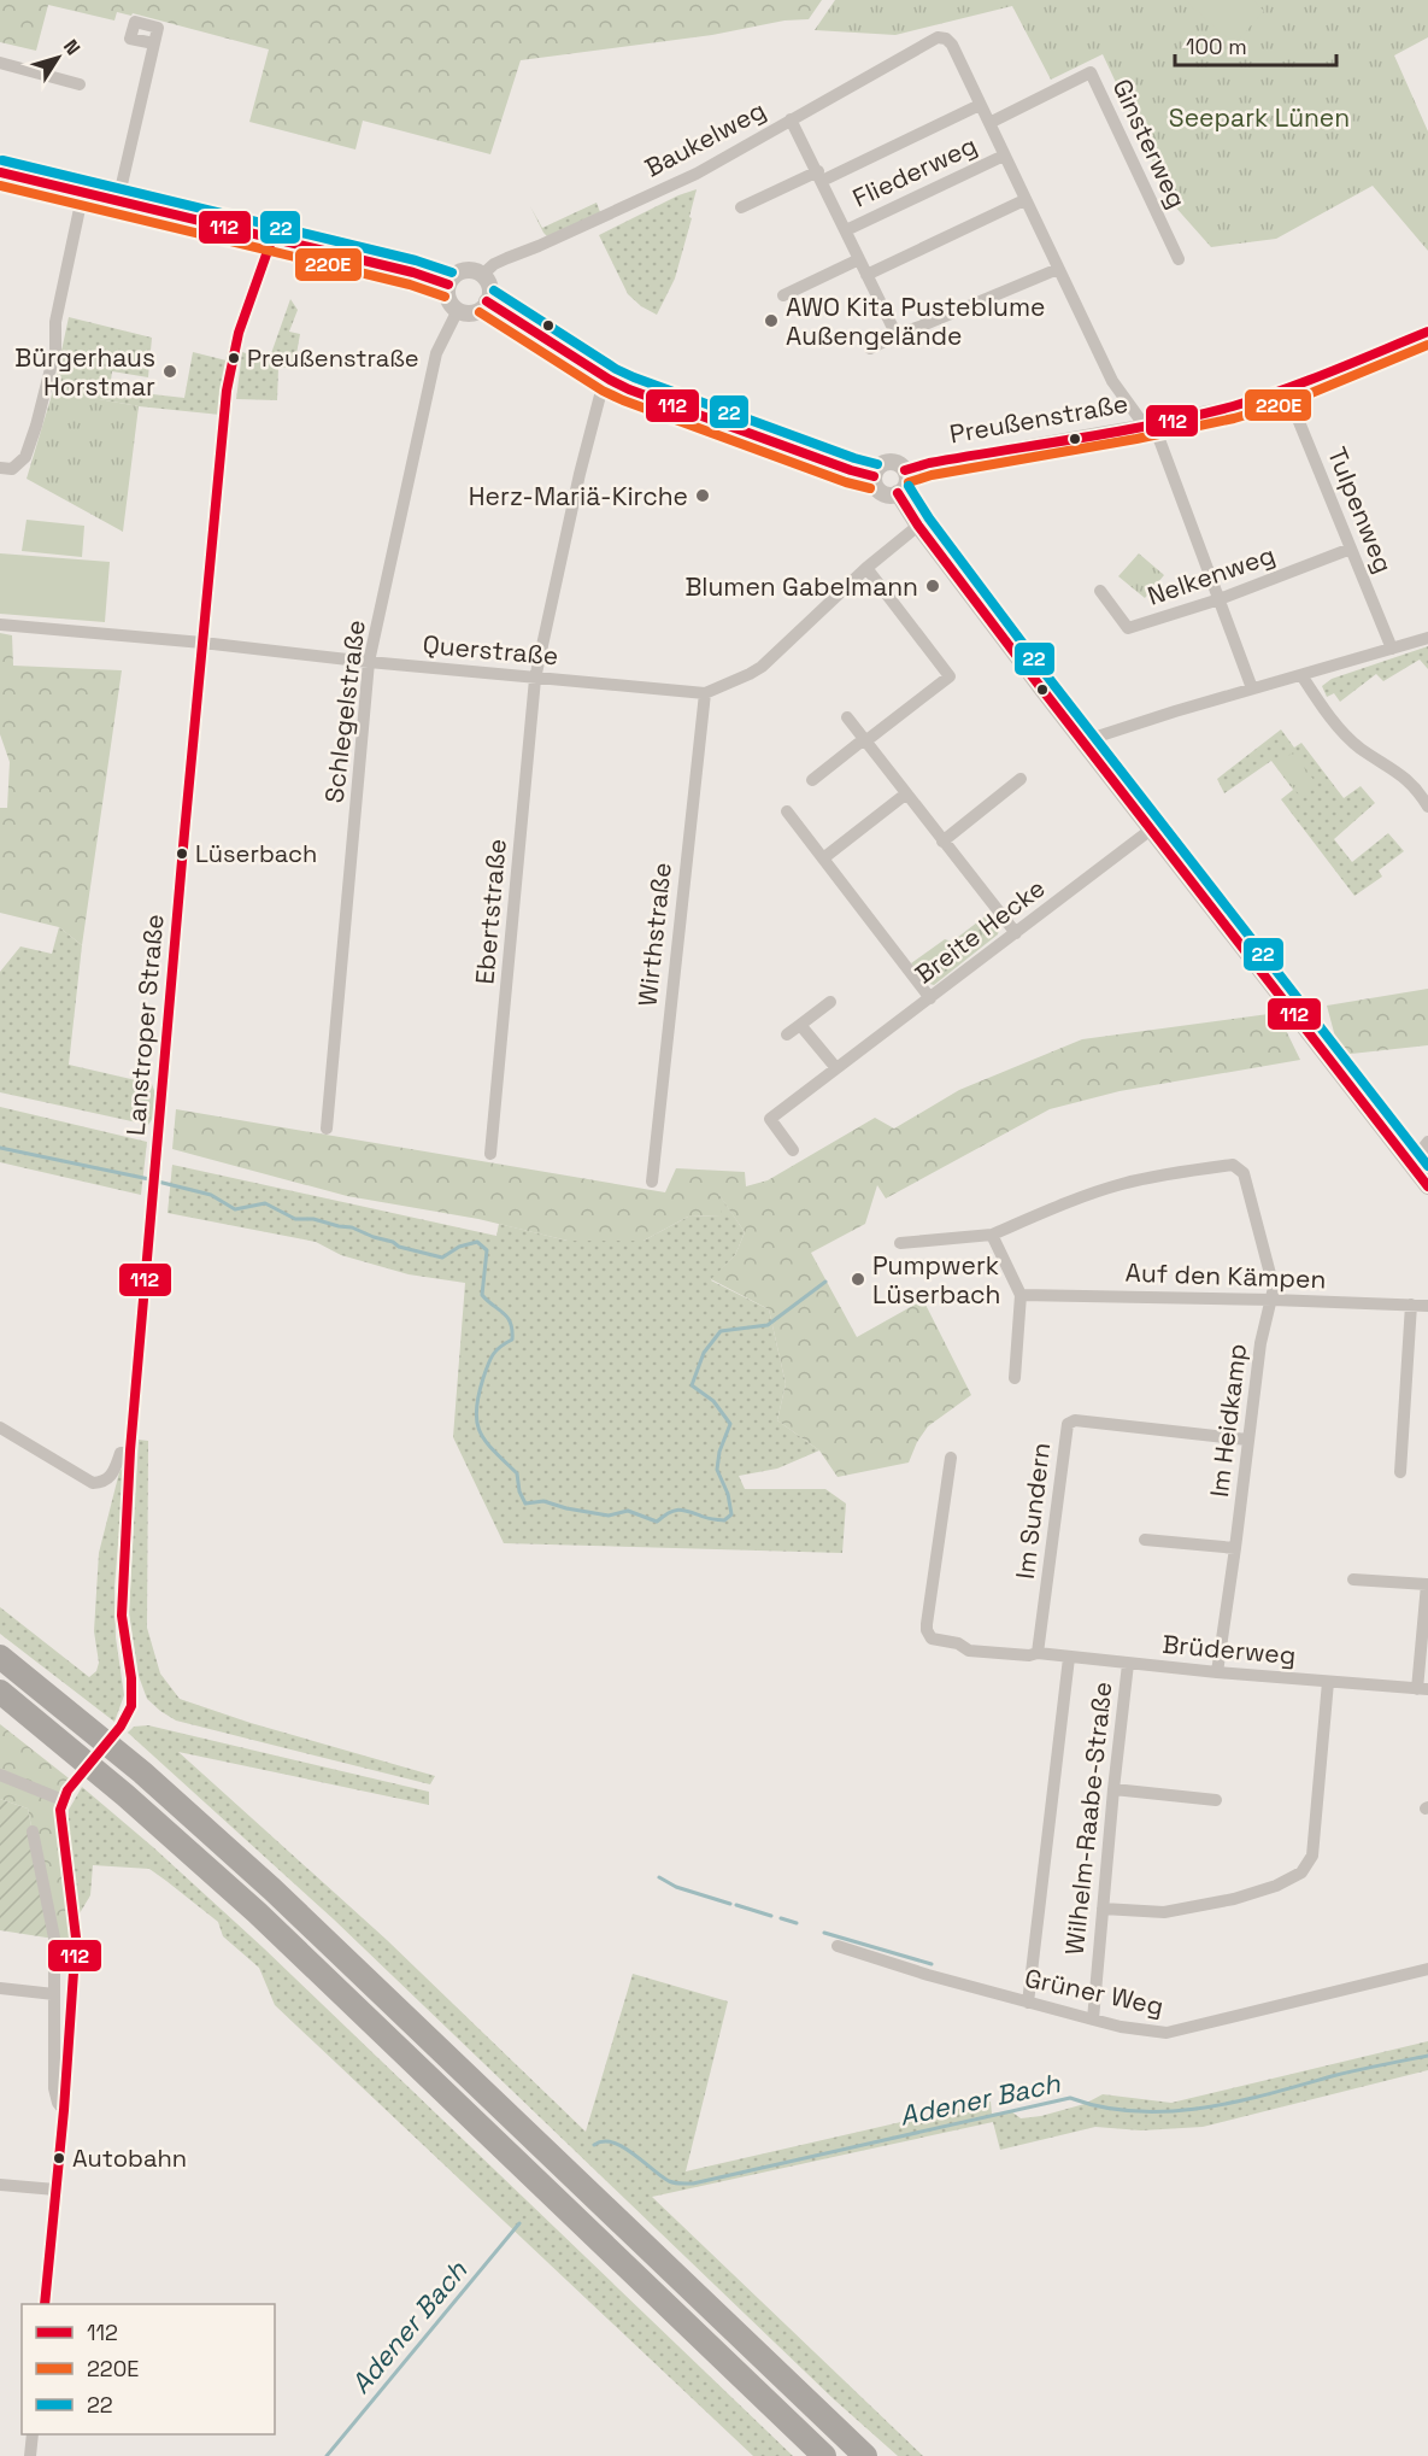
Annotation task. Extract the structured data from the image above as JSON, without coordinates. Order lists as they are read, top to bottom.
{
  "streets": {
    "street": [
      "Baukelweg",
      "Ginsterweg",
      "Fliederweg",
      "Preußenstraße",
      "Tulpenweg",
      "Nelkenweg",
      "Querstraße",
      "Schlegelstraße",
      "Ebertstraße",
      "Breite Hecke",
      "Wirthstraße",
      "Lanstroper Straße",
      "Auf den Kämpen",
      "Im Heidkamp",
      "Im Sundern",
      "Brüderweg",
      "Wilhelm-Raabe-Straße",
      "Grüner Weg"
    ]
  },
  "crossings": [
    ["Baukelweg", "Fliederweg"],
    ["Baukelweg", "Schlegelstraße"],
    ["Preußenstraße", "Tulpenweg"],
    ["Tulpenweg", "Nelkenweg"],
    ["Querstraße", "Schlegelstraße"],
    ["Querstraße", "Ebertstraße"],
    ["Querstraße", "Wirthstraße"],
    ["Querstraße", "Lanstroper Straße"],
    ["Auf den Kämpen", "Im Heidkamp"],
    ["Im Heidkamp", "Im Sundern"],
    ["Im Heidkamp", "Brüderweg"],
    ["Im Sundern", "Brüderweg"],
    ["Brüderweg", "Wilhelm-Raabe-Straße"],
    ["Wilhelm-Raabe-Straße", "Grüner Weg"]
  ],
  "water": ["Adener Bach"],
  "parks": ["Seepark Lünen"],
  "places": [
    "AWO Kita Pusteblume Außengelände",
    "Preußenstraße",
    "Bürgerhaus Horstmar",
    "Herz-Mariä-Kirche",
    "Blumen Gabelmann",
    "Lüserbach",
    "Pumpwerk Lüserbach",
    "Autobahn"
  ],
  "lines": ["transit line 22", "transit line 112", "transit line 220E"],
  "legend": ["112", "220E", "22"],
  "scale_bar": "100 m",
  "north": "top right"
}
